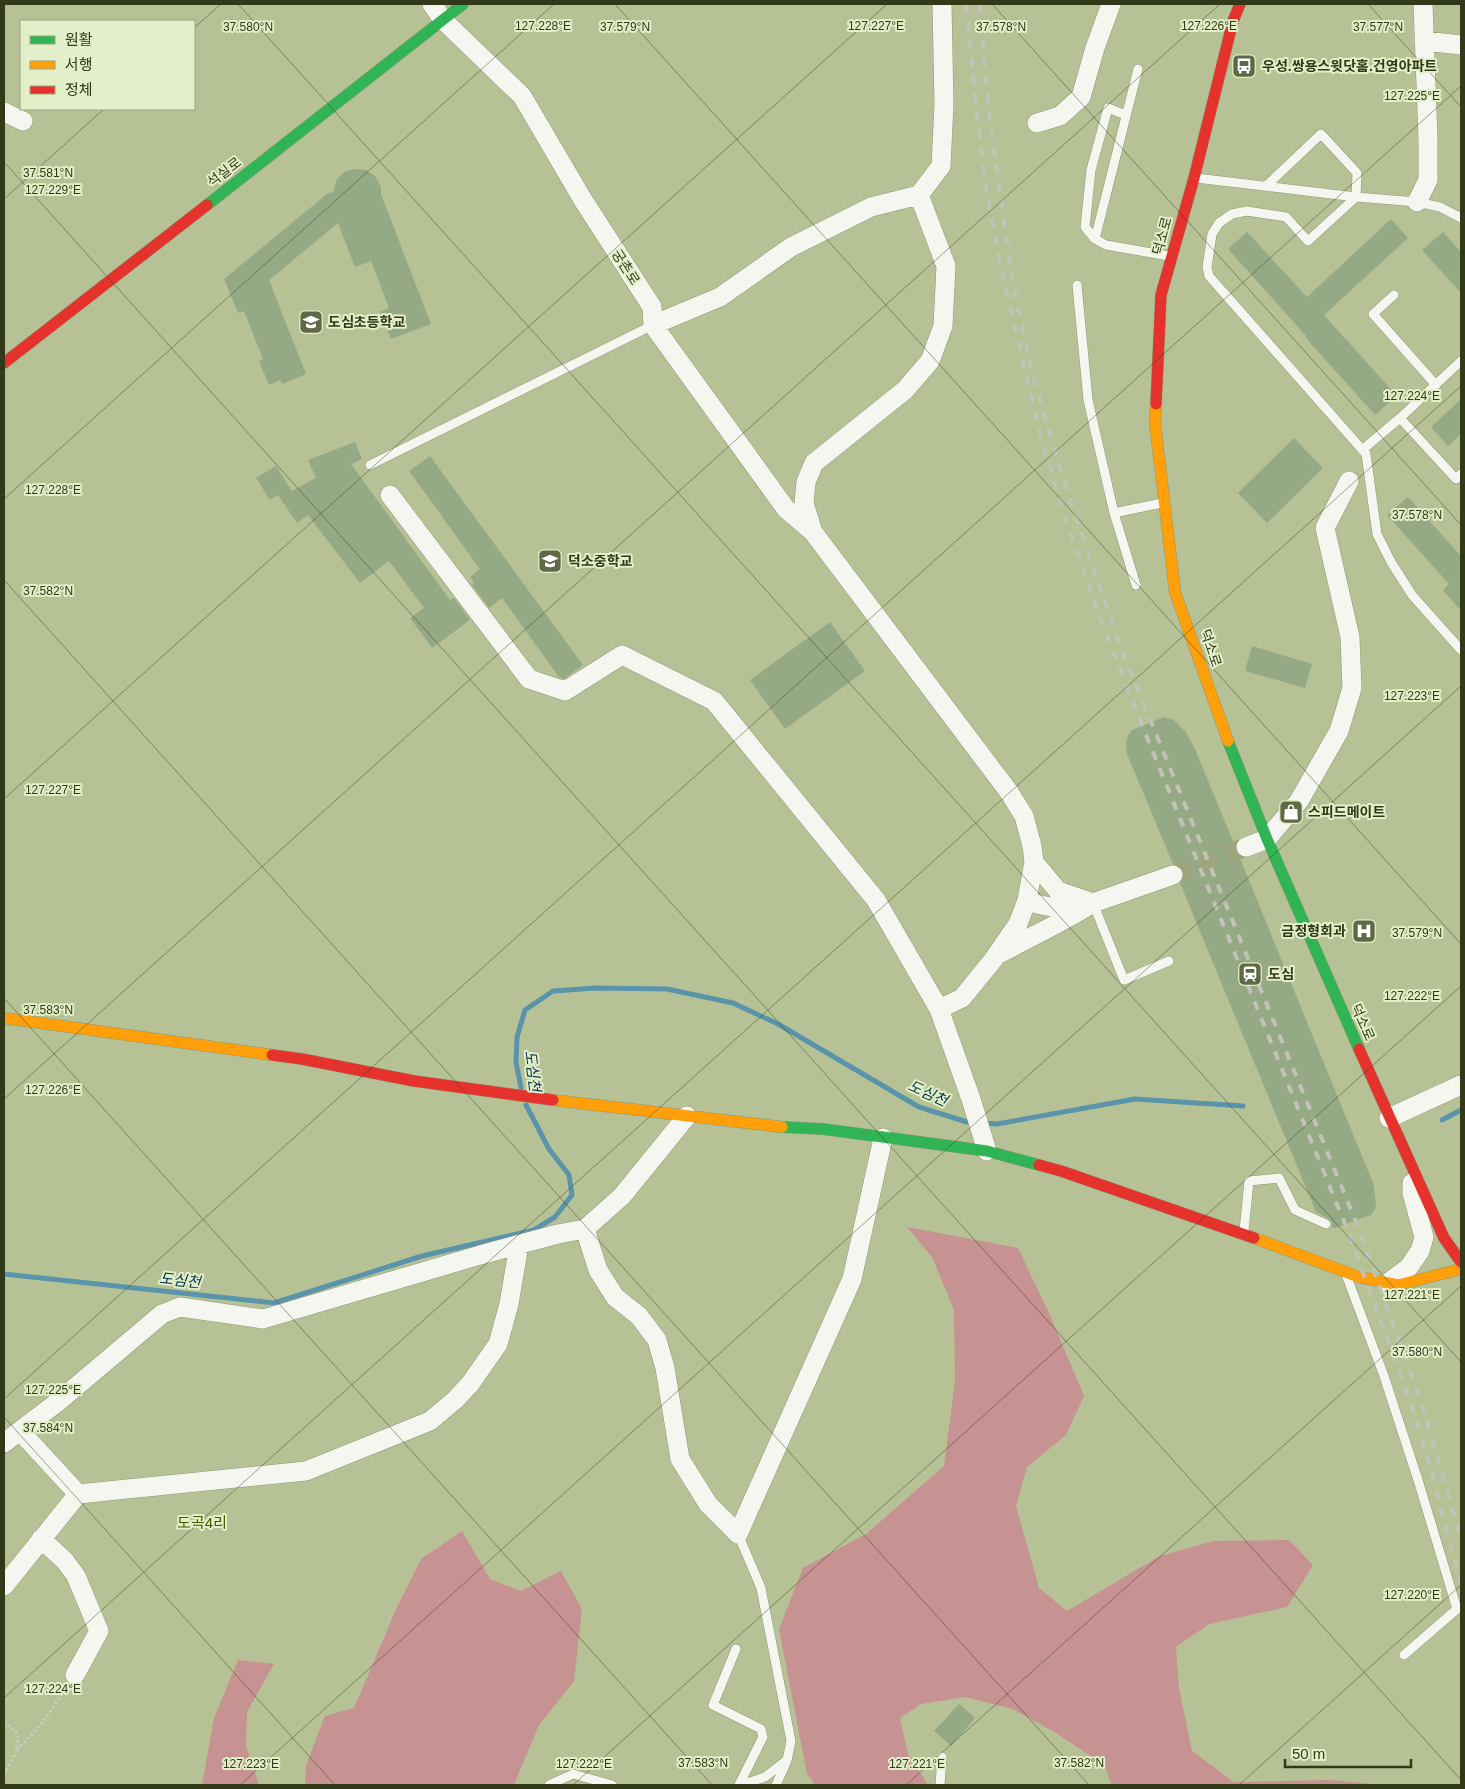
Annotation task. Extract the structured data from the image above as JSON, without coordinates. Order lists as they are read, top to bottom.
{
  "streets": {
    "street": ["석실로", "덕소로", "궁촌로"]
  },
  "crossings": [
    ["석실로", "궁촌로"]
  ],
  "districts": ["도곡4리"],
  "water": ["도심천"],
  "places": {
    "bus stop": ["우성.쌍용스윗닷홈.건영아파트"],
    "school or university": ["도심초등학교", "덕소중학교"],
    "shop": ["스피드메이트"],
    "hospital": ["금정형회과"],
    "station": ["도심"]
  },
  "legend": ["원활", "서행", "정체"],
  "scale_bar": "50 m",
  "coordinates": [
    "127.228°E",
    "127.227°E",
    "127.226°E",
    "37.580°N",
    "37.579°N",
    "37.578°N",
    "37.577°N",
    "127.225°E",
    "37.581°N",
    "127.229°E",
    "127.224°E",
    "37.582°N",
    "127.223°E",
    "127.222°E",
    "37.583°N",
    "127.221°E",
    "37.584°N",
    "127.220°E"
  ]
}
